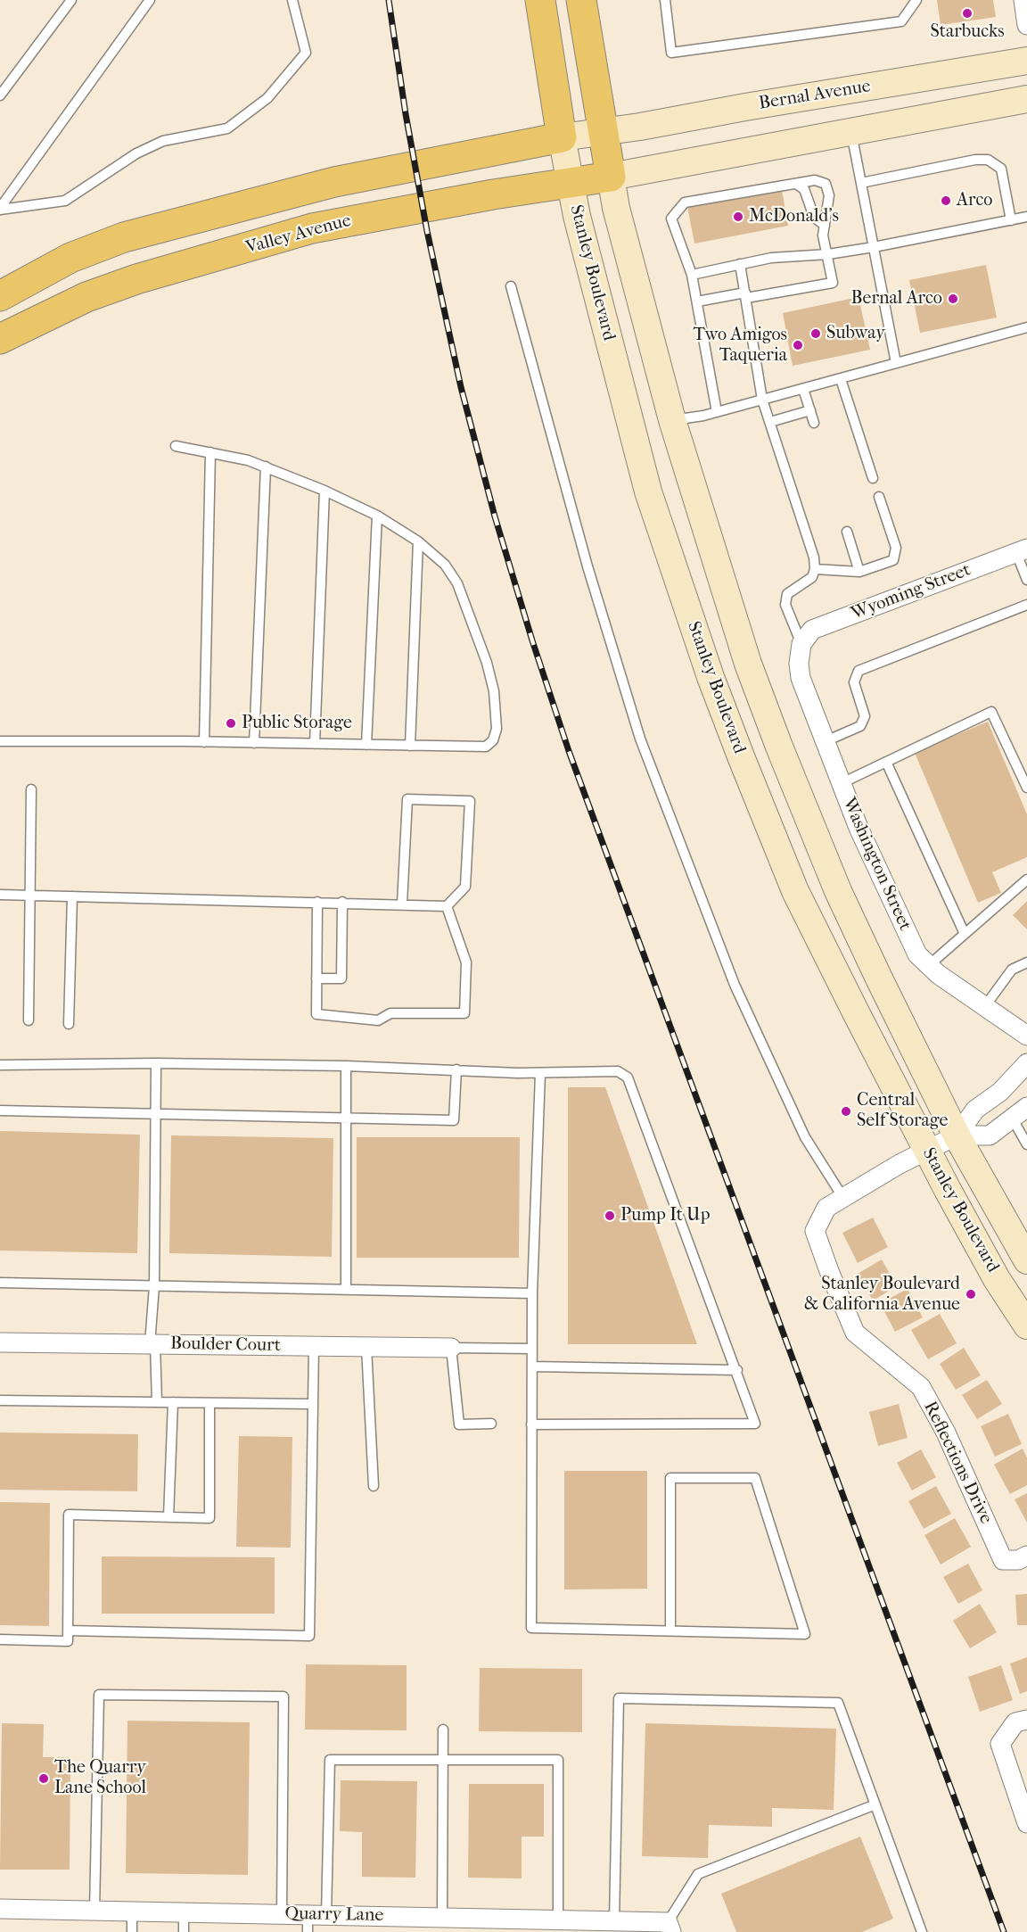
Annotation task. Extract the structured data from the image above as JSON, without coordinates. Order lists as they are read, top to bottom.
{
  "streets": {
    "main road": ["Bernal Avenue", "Valley Avenue", "Stanley Boulevard"],
    "street": [
      "Wyoming Street",
      "Washington Street",
      "Boulder Court",
      "Reflections Drive",
      "Quarry Lane"
    ]
  },
  "crossings": [
    ["Bernal Avenue", "Stanley Boulevard"],
    ["Valley Avenue", "Stanley Boulevard"],
    ["Stanley Boulevard", "Reflections Drive"],
    ["Wyoming Street", "Washington Street"]
  ],
  "places": [
    "Starbucks",
    "Arco",
    "McDonald's",
    "Bernal Arco",
    "Subway",
    "Two Amigos Taqueria",
    "Public Storage",
    "Central Self Storage",
    "Pump It Up",
    "Stanley Boulevard & California Avenue",
    "The Quarry Lane School"
  ]
}
